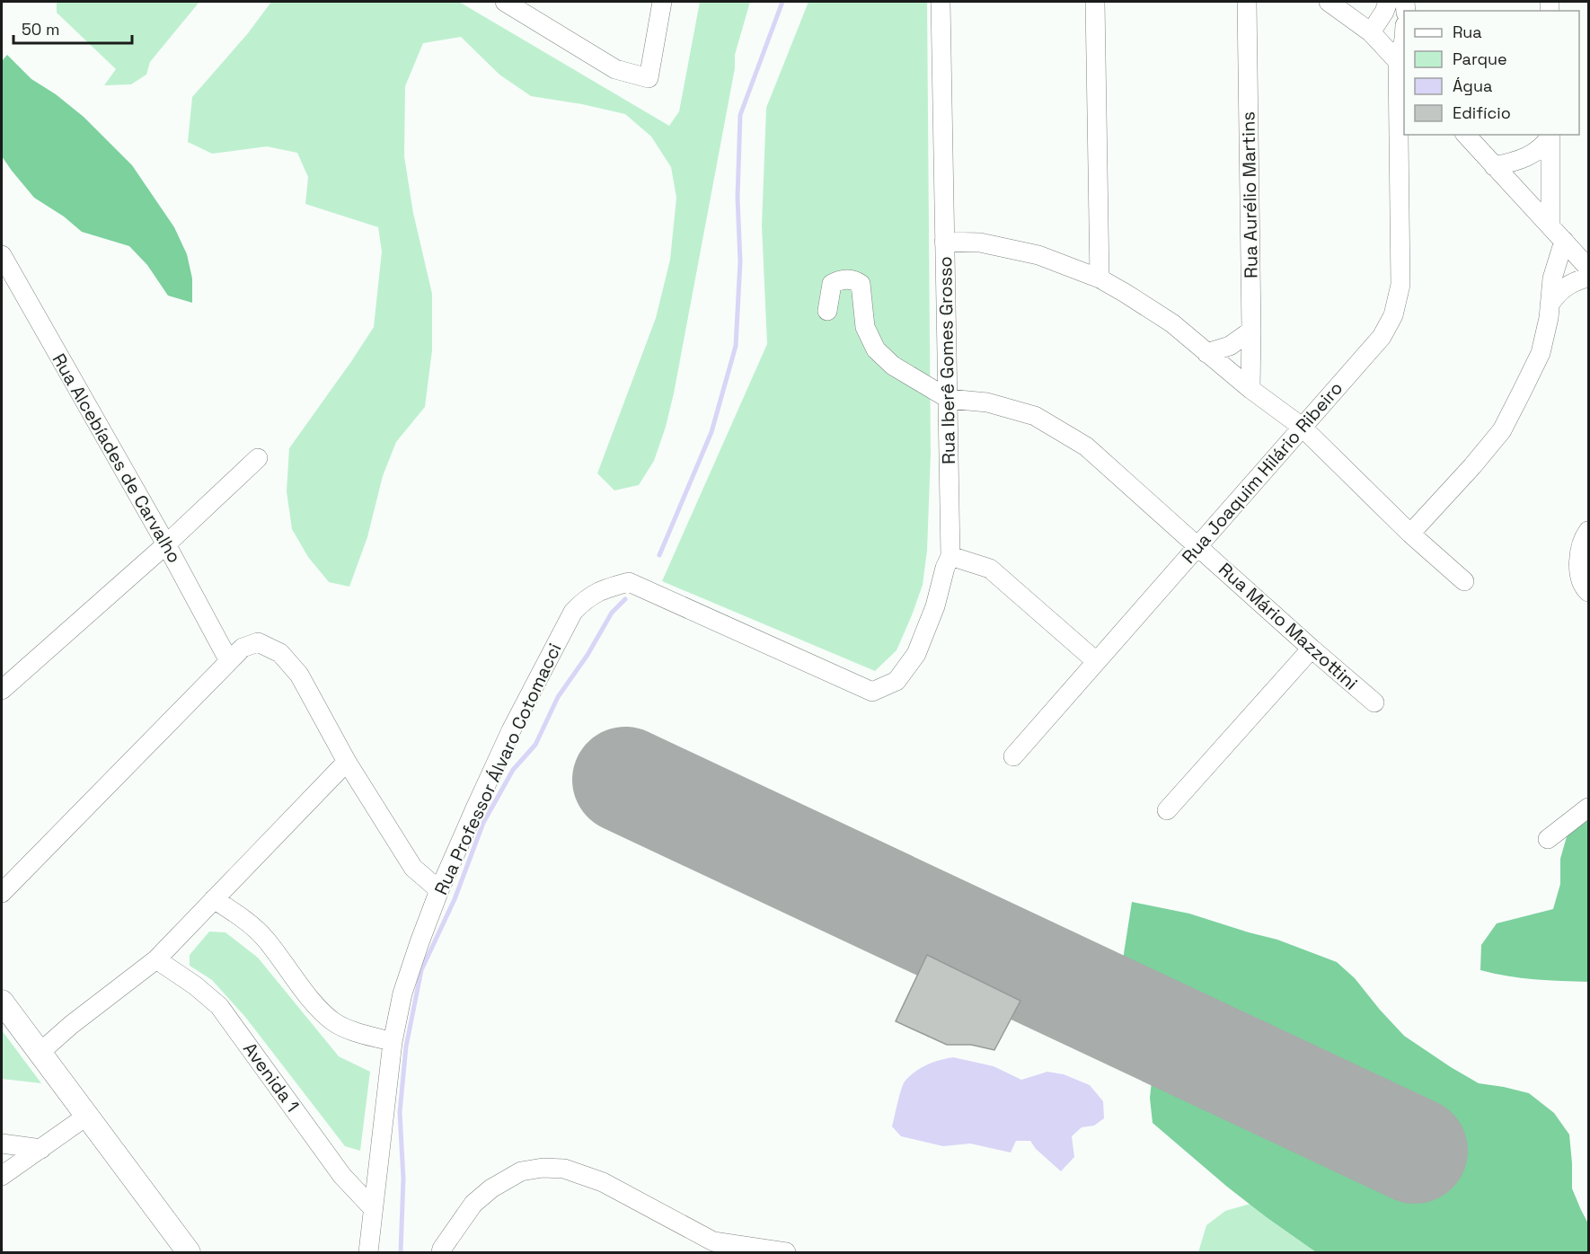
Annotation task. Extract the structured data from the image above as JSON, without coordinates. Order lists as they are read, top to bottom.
{
  "streets": {
    "street": [
      "Rua Aurélio Martins",
      "Rua Iberê Gomes Grosso",
      "Rua Alcebíades de Carvalho",
      "Rua Joaquim Hilário Ribeiro",
      "Rua Mário Mazzottini",
      "Rua Professor Álvaro Cotomacci",
      "Avenida 1"
    ]
  },
  "crossings": [
    ["Rua Iberê Gomes Grosso", "Rua Mário Mazzottini"],
    ["Rua Iberê Gomes Grosso", "Rua Professor Álvaro Cotomacci"],
    ["Rua Joaquim Hilário Ribeiro", "Rua Mário Mazzottini"],
    ["Rua Professor Álvaro Cotomacci", "Avenida 1"]
  ],
  "legend": [
    "Rua",
    "Parque",
    "Água",
    "Edifício"
  ],
  "scale_bar": "50 m"
}
